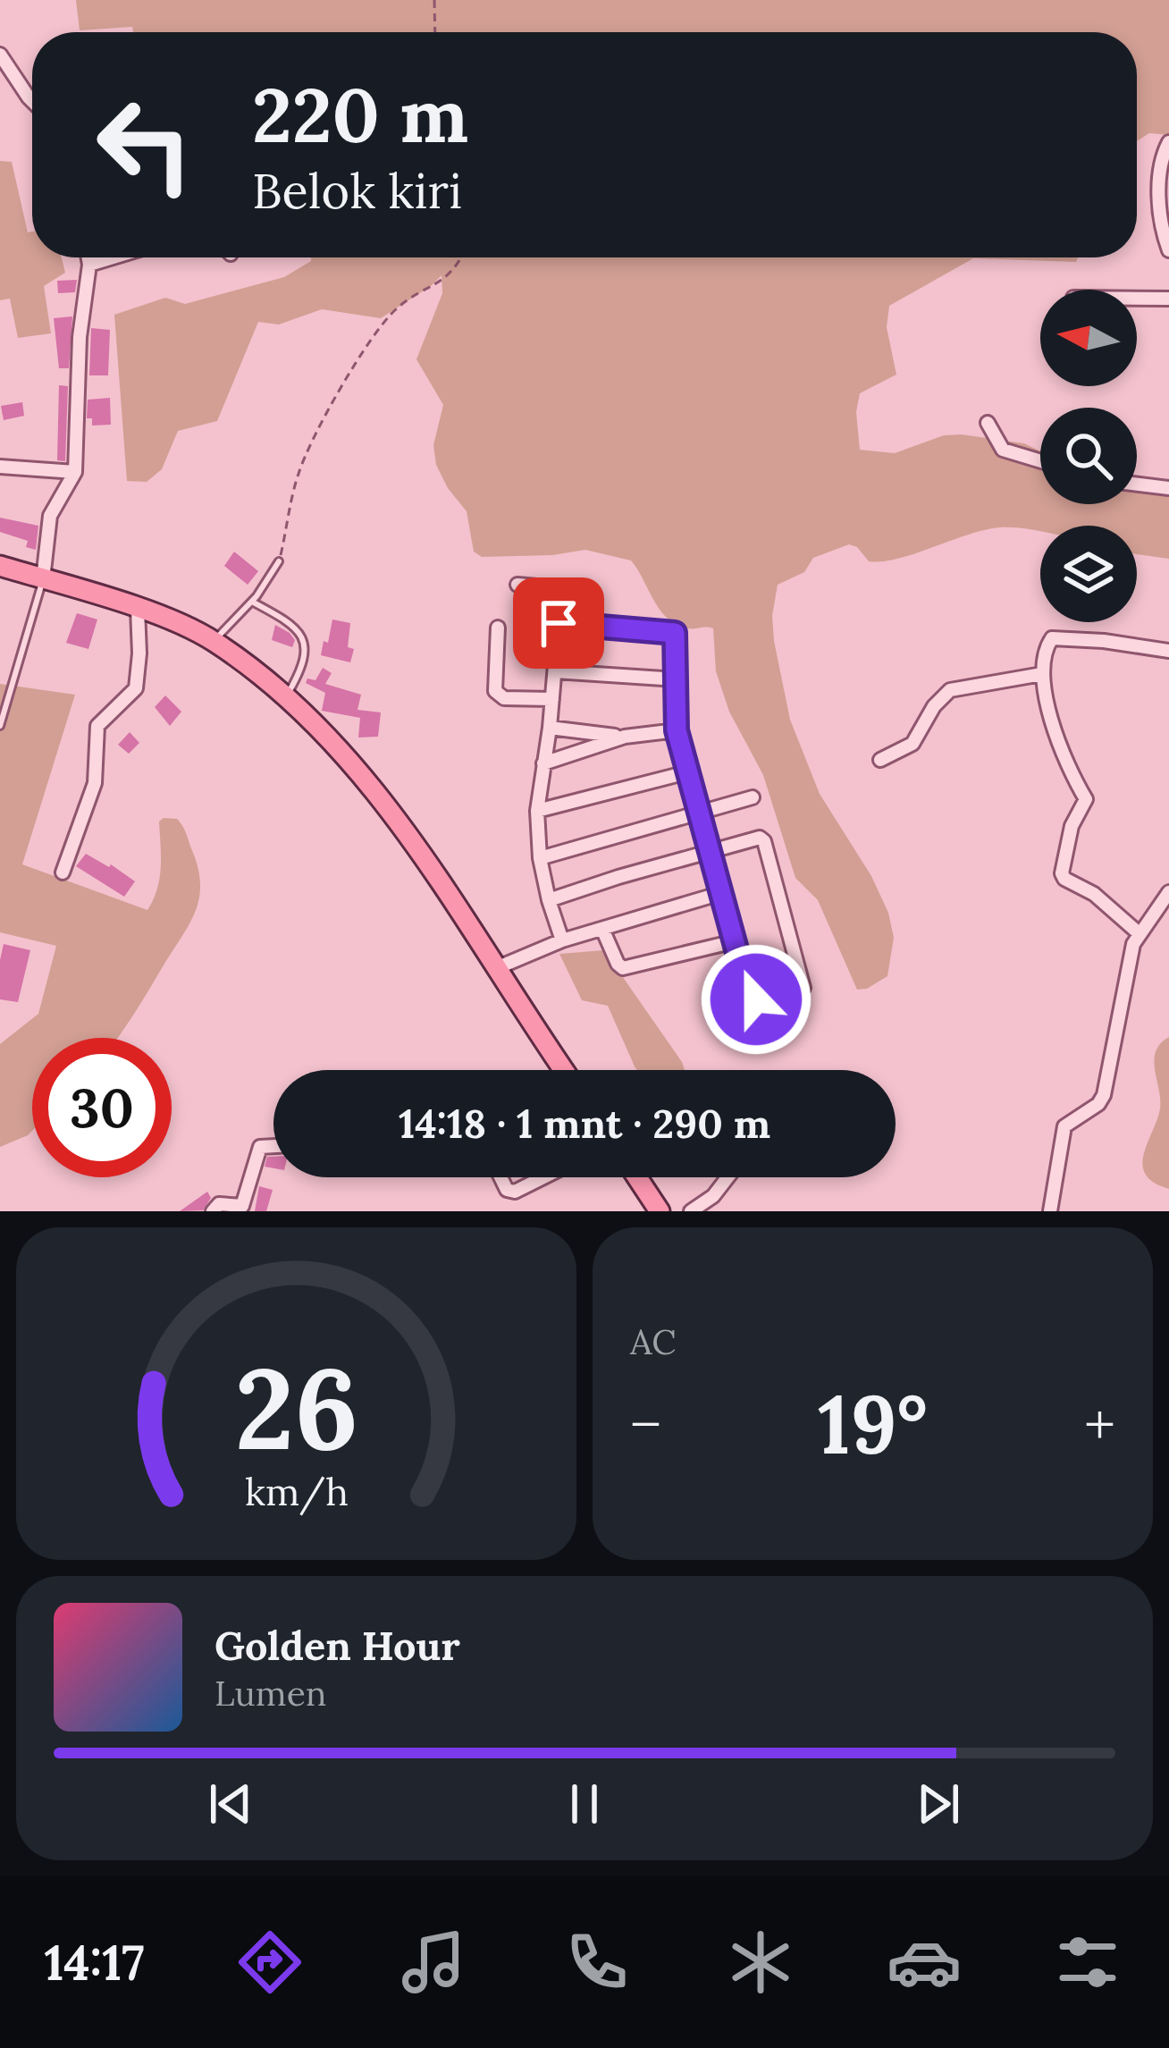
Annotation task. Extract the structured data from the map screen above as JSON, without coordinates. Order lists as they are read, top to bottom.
{
  "north": "left",
  "page": {
    "turn": ["220 m", "Belok kiri"],
    "limit": "30",
    "trip": "14:18 · 1 mnt · 290 m",
    "tile": "AC",
    "heat": ["−", "19°", "+"],
    "song": ["Golden Hour", "Lumen"],
    "tabs": "14:17",
    "gauge": ["26", "km/h"]
  }
}
